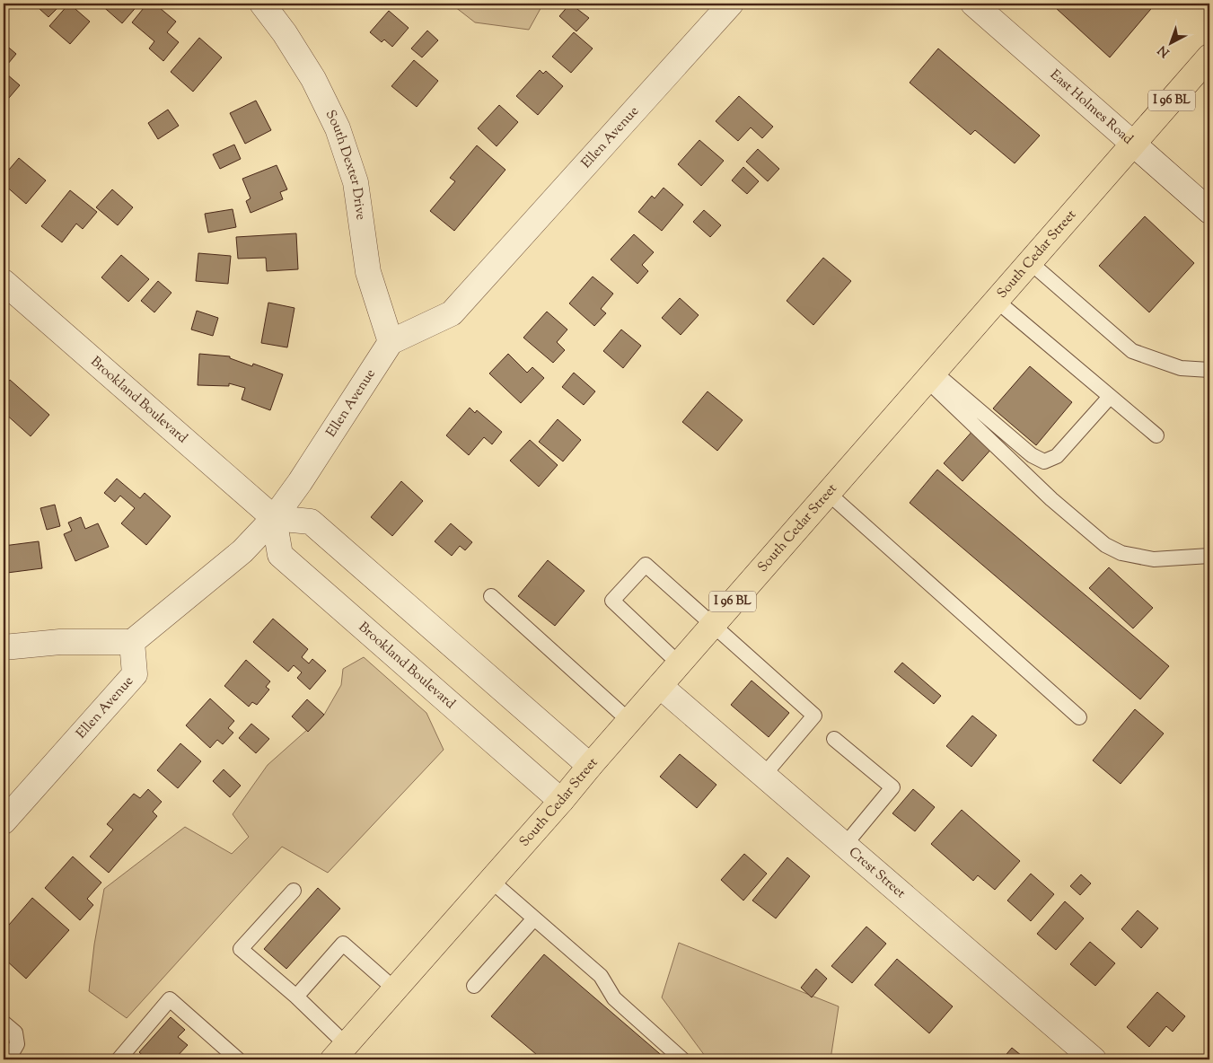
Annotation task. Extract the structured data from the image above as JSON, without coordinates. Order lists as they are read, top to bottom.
{
  "streets": {
    "main road": ["I 96 BL", "South Cedar Street"],
    "street": [
      "East Holmes Road",
      "Ellen Avenue",
      "South Dexter Drive",
      "Brookland Boulevard",
      "Crest Street"
    ]
  },
  "crossings": [
    ["East Holmes Road", "South Cedar Street"],
    ["Ellen Avenue", "South Dexter Drive"],
    ["Ellen Avenue", "Brookland Boulevard"],
    ["South Cedar Street", "Brookland Boulevard"],
    ["South Cedar Street", "Crest Street"]
  ],
  "north": "bottom left"
}
